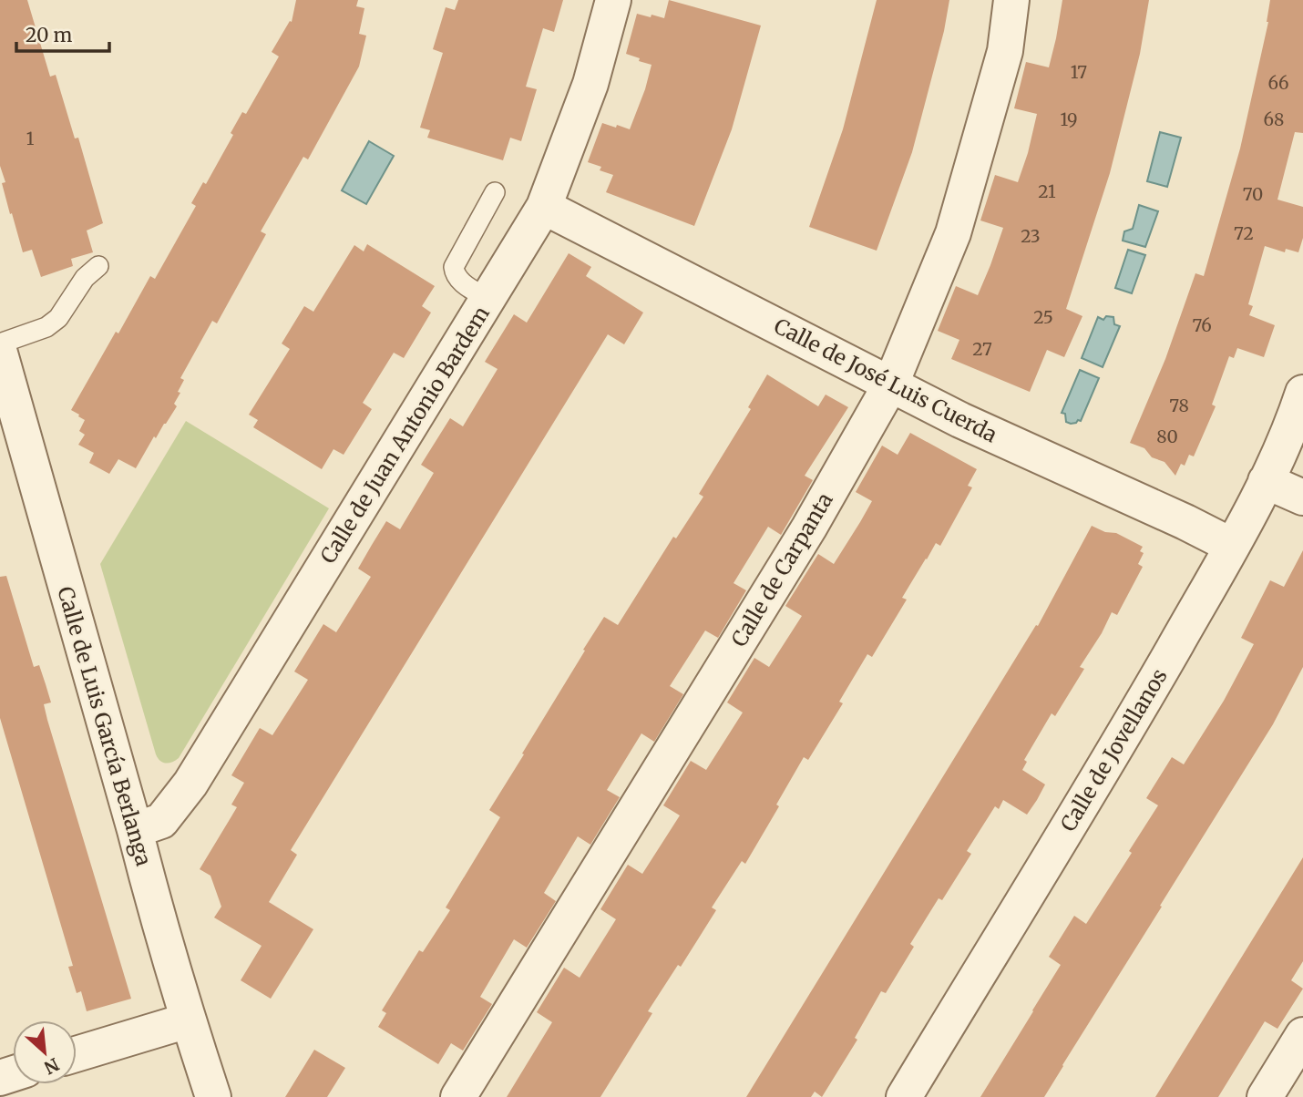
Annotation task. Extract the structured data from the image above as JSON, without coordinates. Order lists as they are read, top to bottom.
{
  "streets": {
    "street": [
      "Calle de José Luis Cuerda",
      "Calle de Juan Antonio Bardem",
      "Calle de Carpanta",
      "Calle de Luis García Berlanga",
      "Calle de Jovellanos"
    ]
  },
  "crossings": [
    ["Calle de José Luis Cuerda", "Calle de Juan Antonio Bardem"],
    ["Calle de José Luis Cuerda", "Calle de Carpanta"],
    ["Calle de José Luis Cuerda", "Calle de Jovellanos"],
    ["Calle de Juan Antonio Bardem", "Calle de Luis García Berlanga"]
  ],
  "house_numbers": [
    "17",
    "66",
    "19",
    "68",
    "1",
    "21",
    "70",
    "72",
    "23",
    "25",
    "76",
    "27",
    "78",
    "80"
  ],
  "scale_bar": "20 m",
  "north": "bottom right"
}
